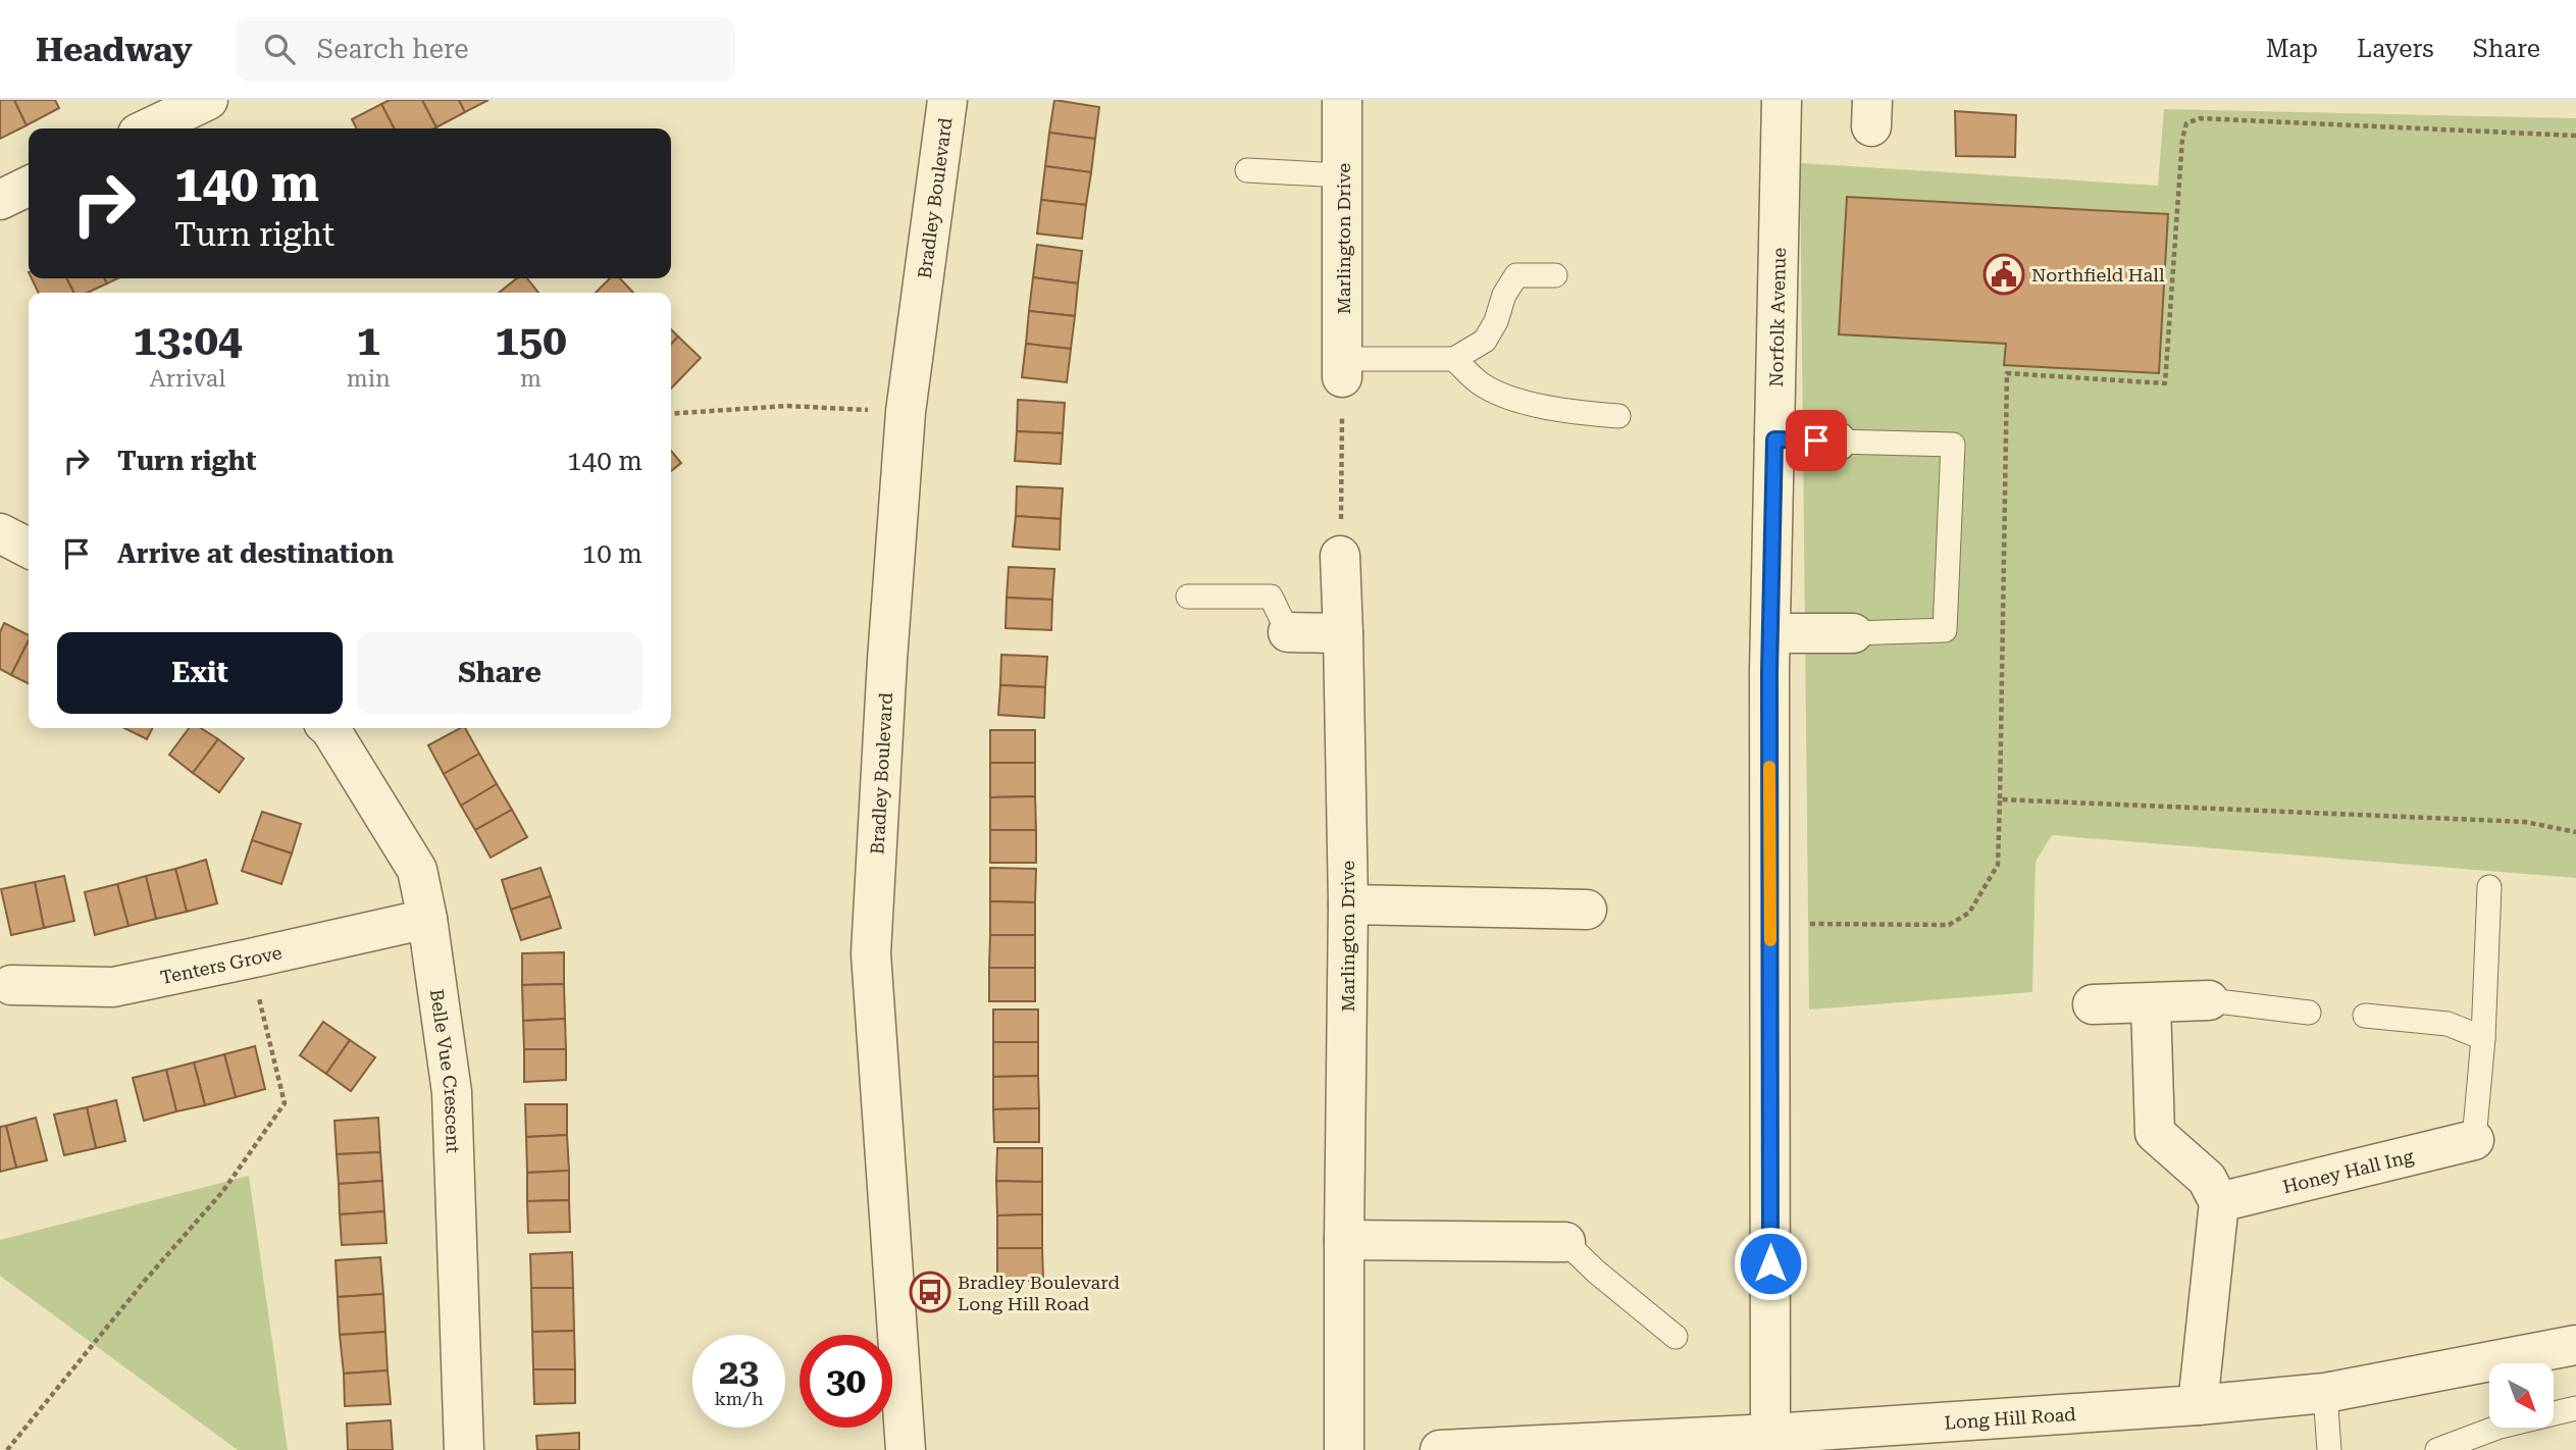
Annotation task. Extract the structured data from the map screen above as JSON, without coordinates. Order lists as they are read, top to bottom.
{
  "streets": {
    "street": [
      "Bradley Boulevard",
      "Marlington Drive",
      "Norfolk Avenue",
      "Tenters Grove",
      "Belle Vue Crescent",
      "Honey Hall Ing",
      "Long Hill Road"
    ]
  },
  "crossings": [
    ["Norfolk Avenue", "Long Hill Road"],
    ["Tenters Grove", "Belle Vue Crescent"]
  ],
  "places": {
    "public building": ["Northfield Hall"],
    "bus stop": ["Bradley Boulevard Long Hill Road"]
  },
  "north": "bottom right",
  "page": {
    "header": "Headway",
    "search": "Search here",
    "nav": ["Map", "Layers", "Share"],
    "turn": ["140 m", "Turn right"],
    "eta": [
      "13:04",
      "Arrival",
      "1",
      "min",
      "150",
      "m"
    ],
    "list": [
      {
        "name": "Turn right",
        "value": "140 m"
      },
      {
        "name": "Arrive at destination",
        "value": "10 m"
      }
    ],
    "buttons": ["Exit", "Share"],
    "speed": "23 km/h",
    "limit": "30"
  }
}
